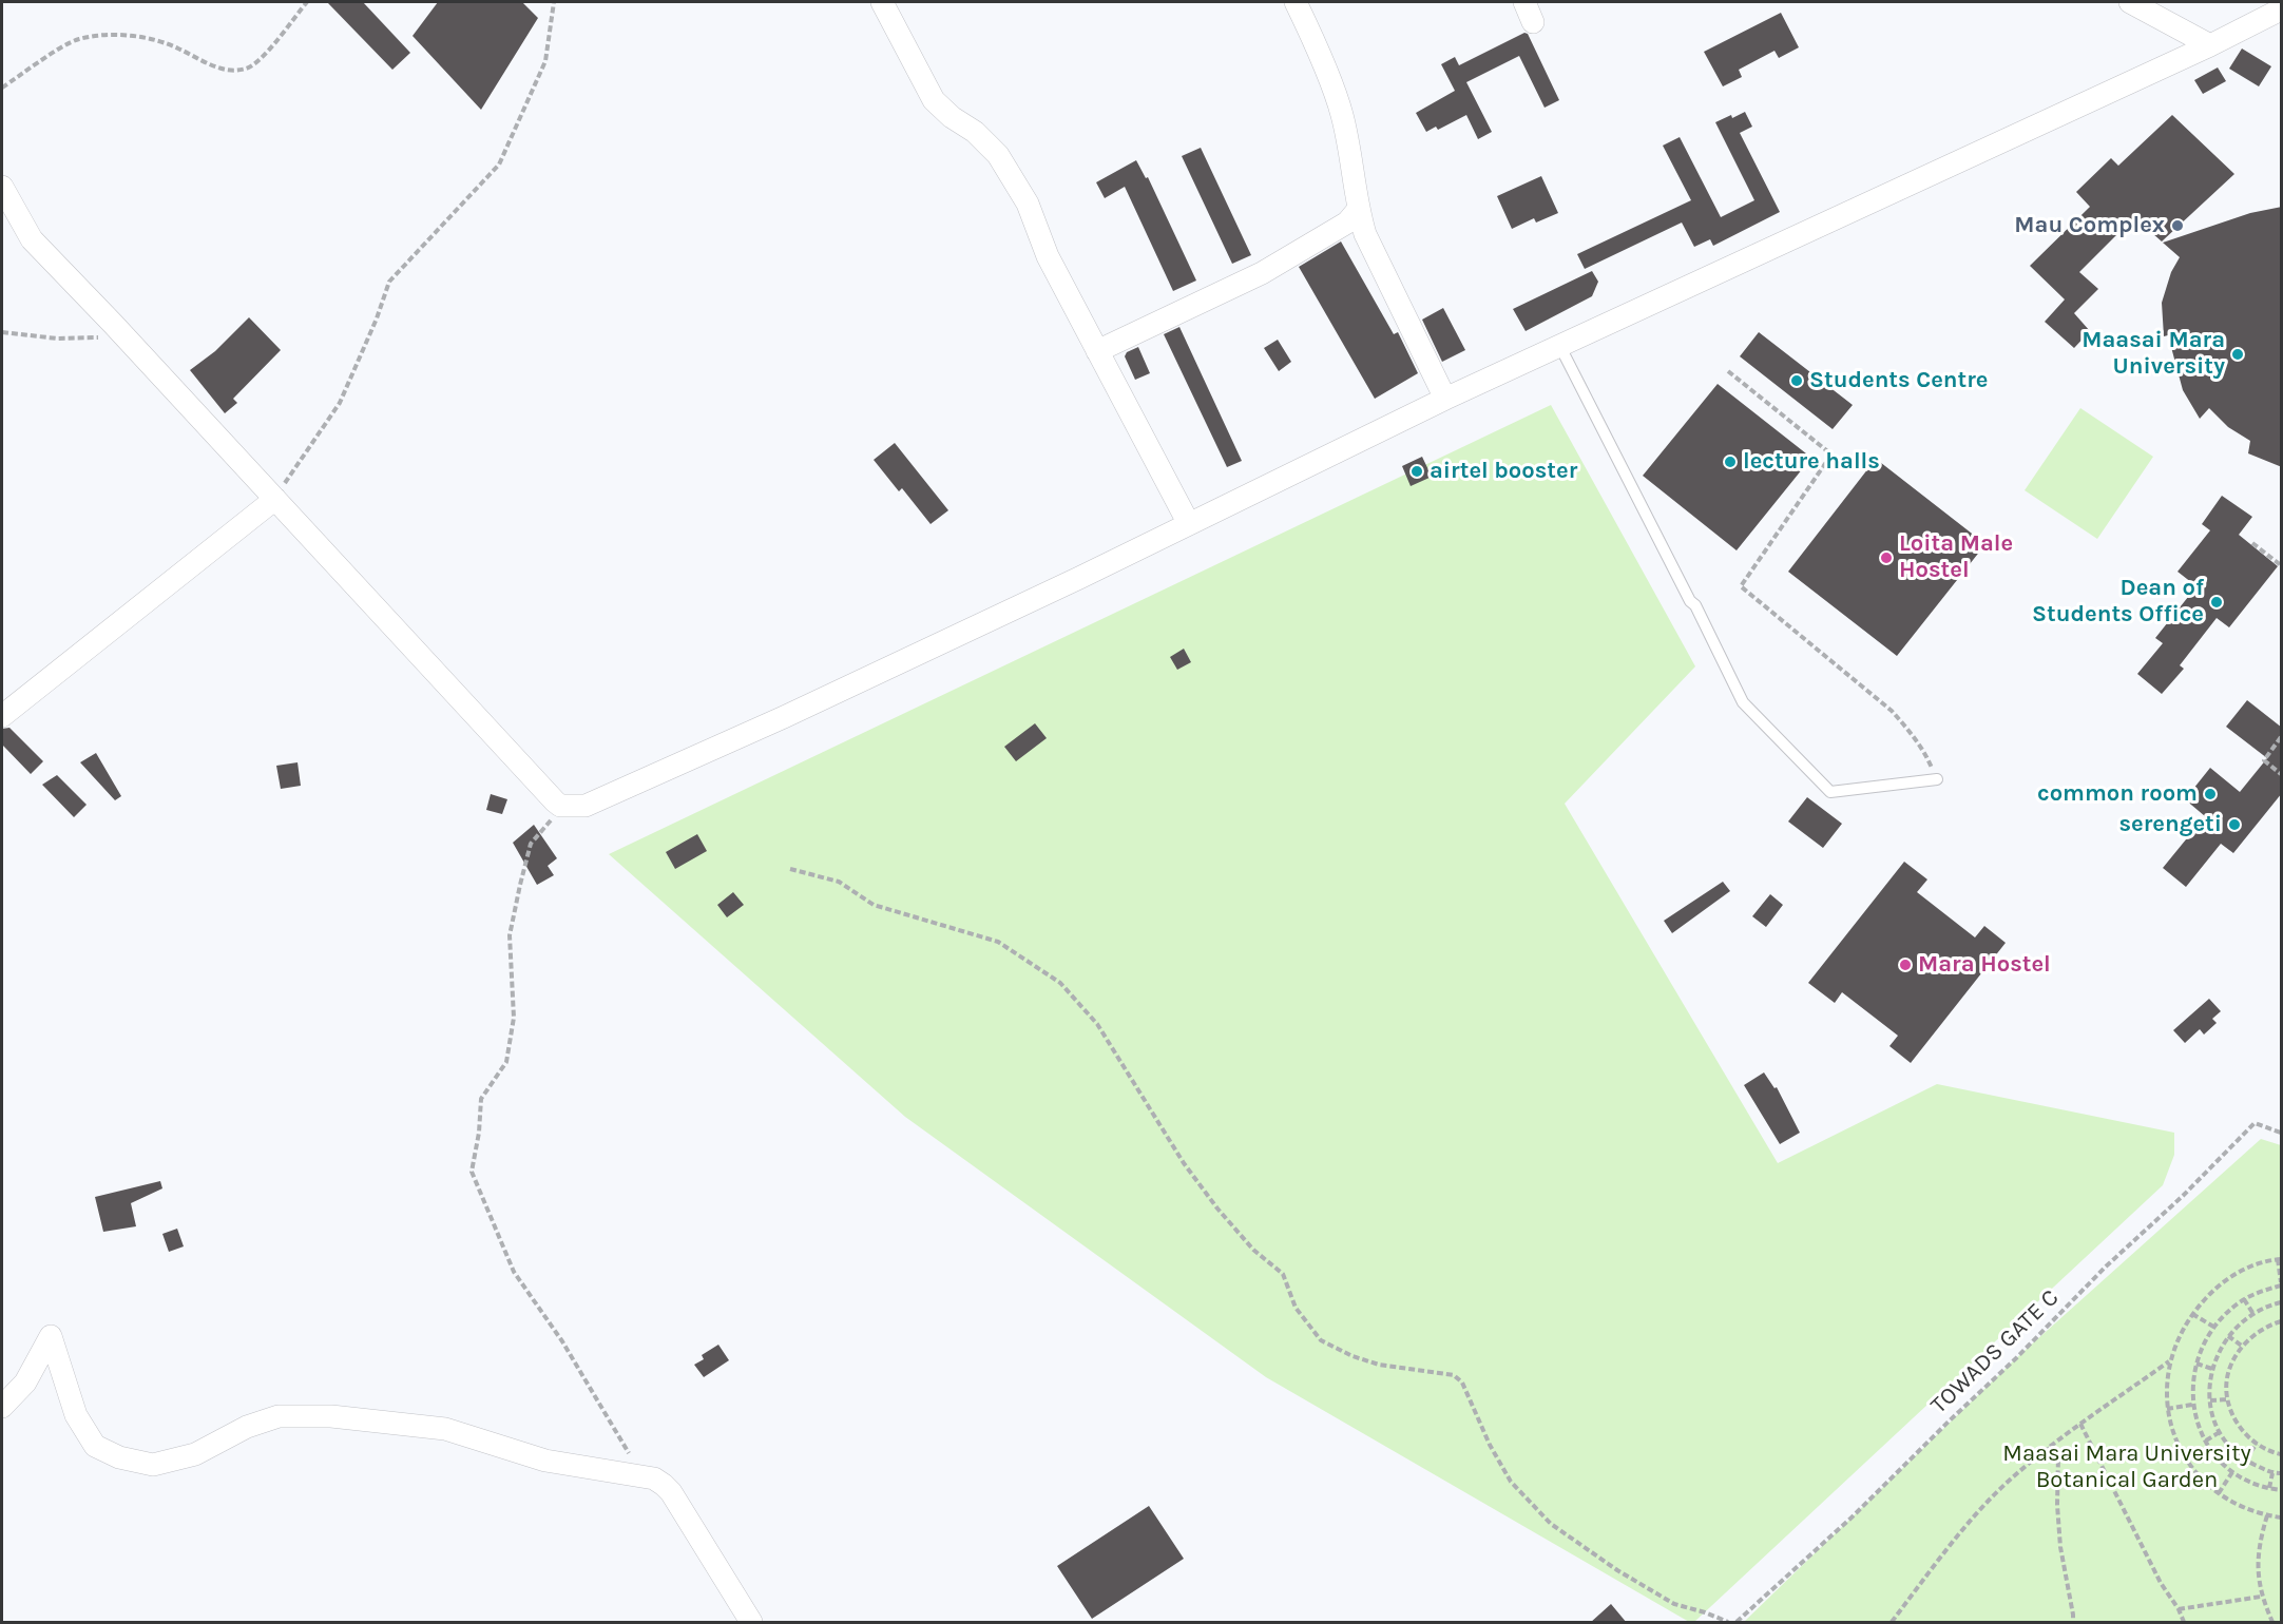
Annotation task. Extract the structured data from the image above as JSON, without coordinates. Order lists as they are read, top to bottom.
{
  "streets": {
    "path": ["TOWADS GATE C"]
  },
  "parks": ["Maasai Mara University Botanical Garden"],
  "places": [
    "Mau Complex",
    "Maasai Mara University",
    "Students Centre",
    "lecture halls",
    "airtel booster",
    "Loita Male Hostel",
    "Dean of Students Office",
    "common room",
    "serengeti",
    "Mara Hostel"
  ]
}
